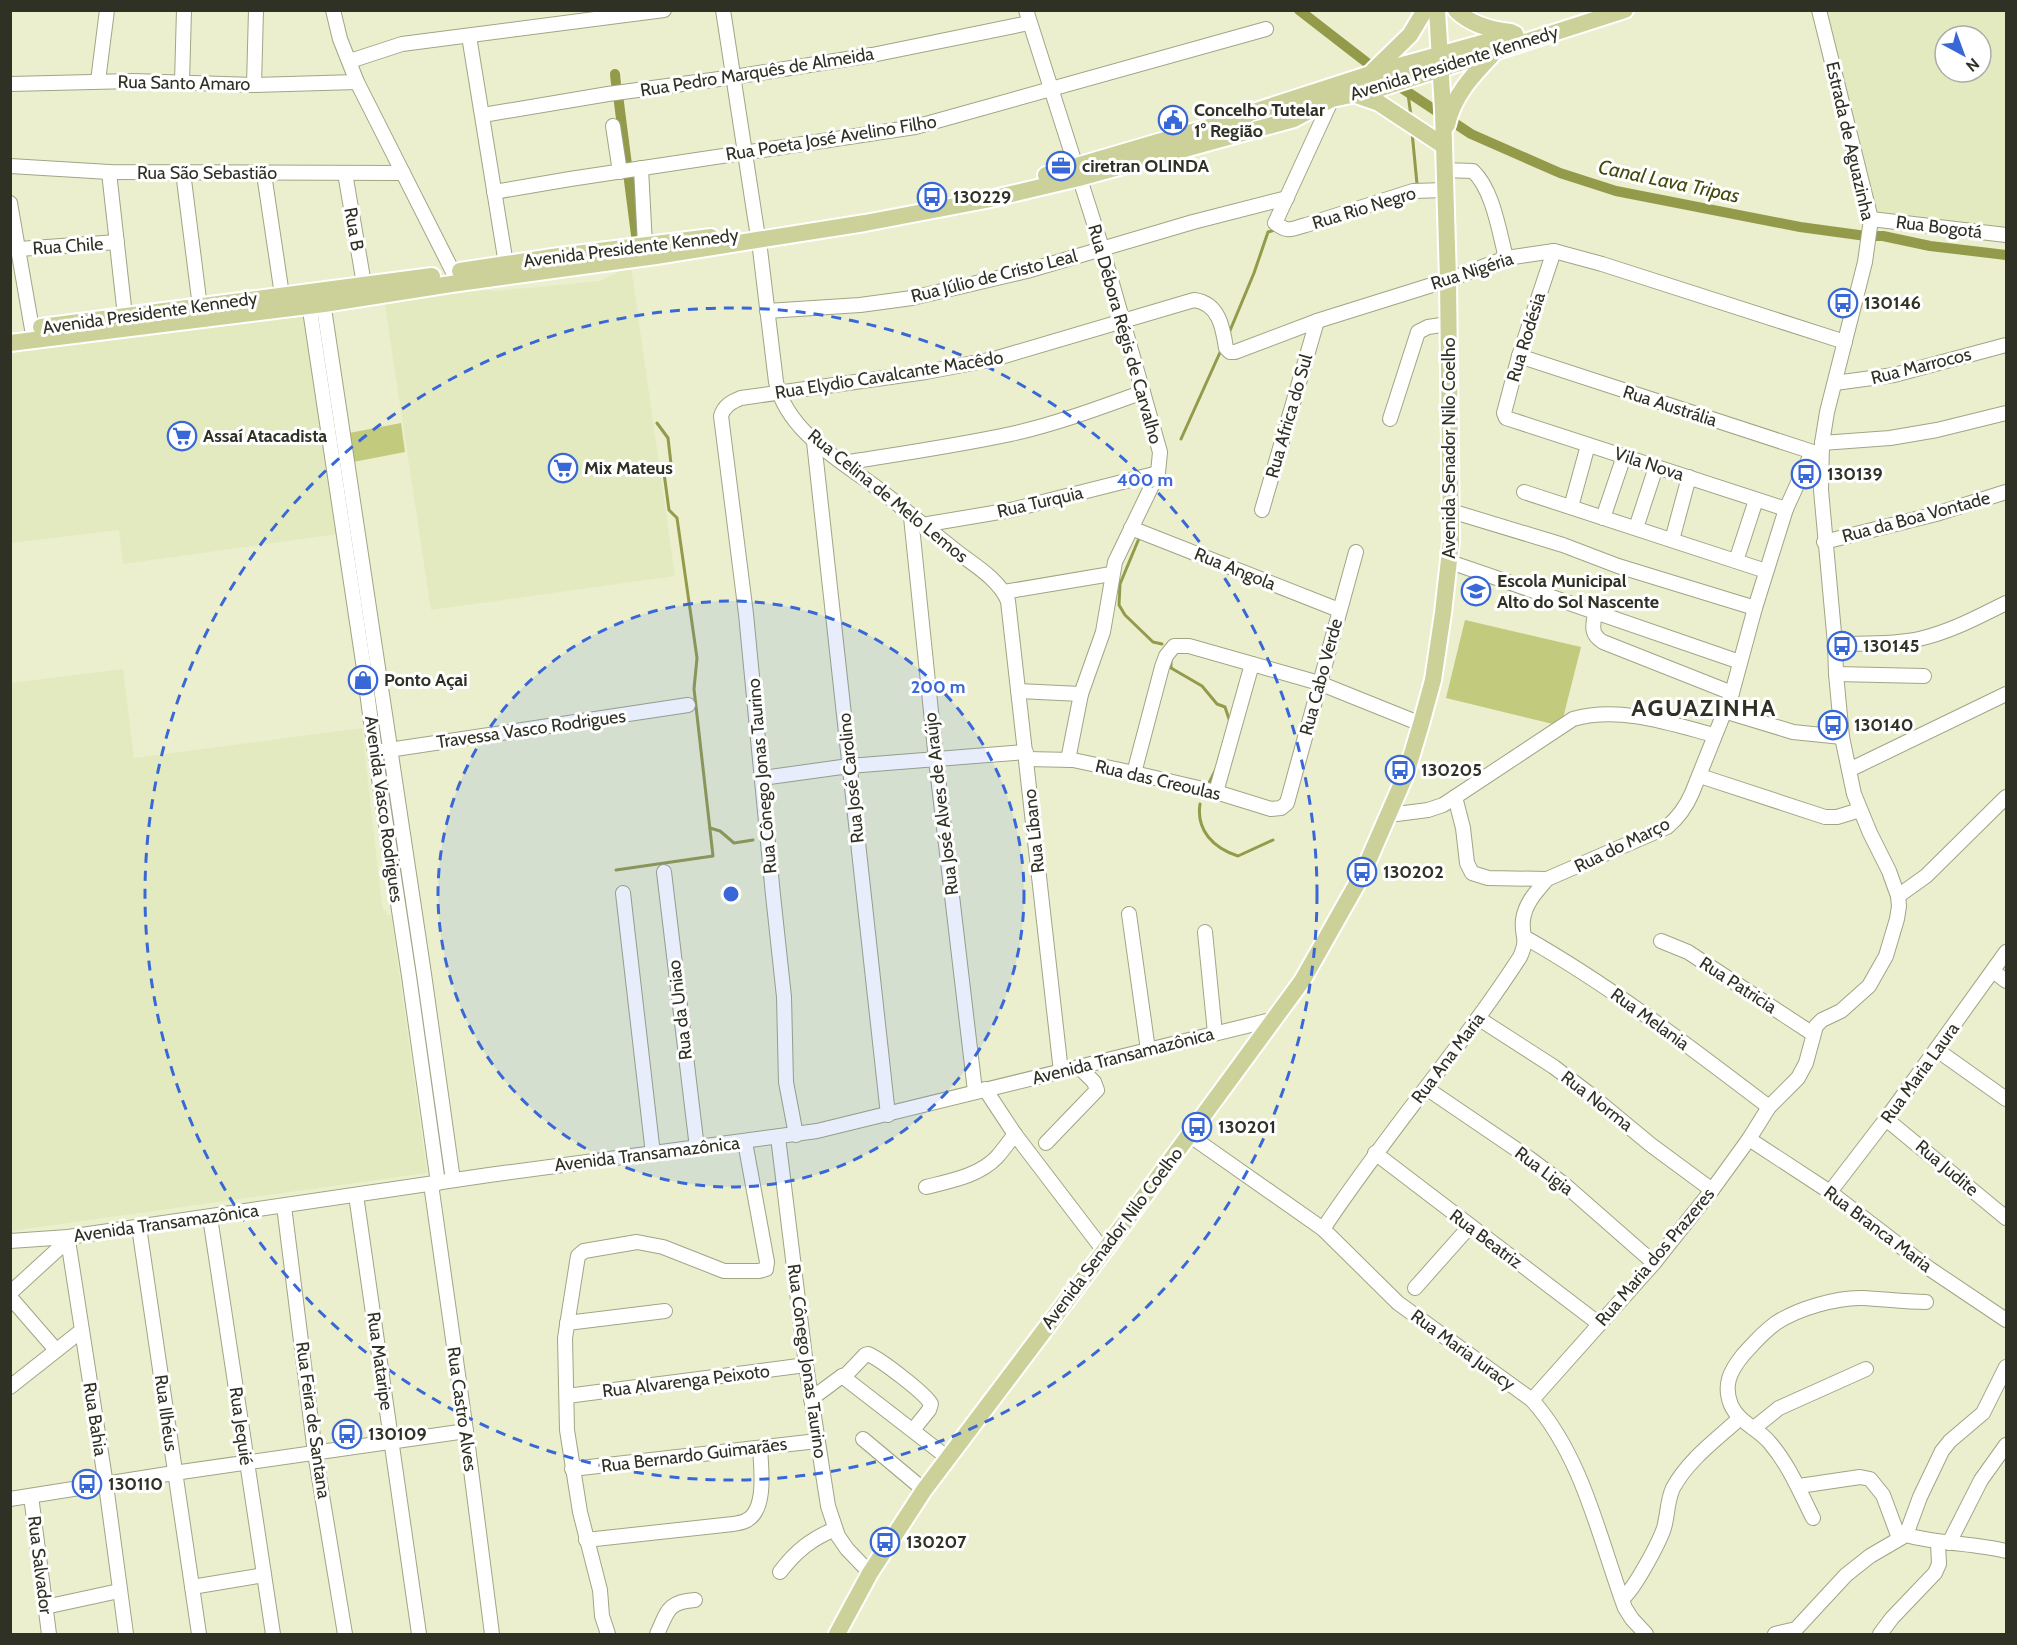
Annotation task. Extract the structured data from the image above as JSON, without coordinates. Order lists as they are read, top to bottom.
{
  "streets": {
    "main road": ["Avenida Presidente Kennedy", "Avenida Senador Nilo Coelho"],
    "street": [
      "Rua Pedro Marquês de Almeida",
      "Rua Santo Amaro",
      "Rua Poeta José Avelino Filho",
      "Estrada de Aguazinha",
      "Rua São Sebastião",
      "Rua Rio Negro",
      "Rua Bogotá",
      "Rua B",
      "Rua Chile",
      "Rua Nigéria",
      "Rua Júlio de Cristo Leal",
      "Rua Débora Régis de Carvalho",
      "Rua Rodésia",
      "Rua Marrocos",
      "Rua Elydio Cavalcante Macêdo",
      "Rua Austrália",
      "Rua Africa do Sul",
      "Vila Nova",
      "Rua Celina de Melo Lemos",
      "Rua Turquia",
      "Rua da Boa Vontade",
      "Rua Angola",
      "Rua Cabo Verde",
      "Travessa Vasco Rodrigues",
      "Rua Cônego Jonas Taurino",
      "Rua José Carolino",
      "Rua das Creoulas",
      "Rua José Alves de Araújo",
      "Avenida Vasco Rodrigues",
      "Rua Líbano",
      "Rua do Março",
      "Rua Patricia",
      "Rua da Uniao",
      "Rua Melania",
      "Avenida Transamazônica",
      "Rua Ana Maria",
      "Rua Maria Laura",
      "Rua Norma",
      "Rua Judite",
      "Rua Ligia",
      "Rua Branca Maria",
      "Rua Beatriz",
      "Rua Maria dos Prazeres",
      "Rua Maria Juracy",
      "Rua Mataripe",
      "Rua Alvarenga Peixoto",
      "Rua Castro Alves",
      "Rua Ilhéus",
      "Rua Bahia",
      "Rua Feira de Santana",
      "Rua Jequié",
      "Rua Bernardo Guimarães",
      "Rua Salvador"
    ]
  },
  "crossings": [
    ["Avenida Presidente Kennedy", "Rua B"],
    ["Avenida Presidente Kennedy", "Rua Débora Régis de Carvalho"],
    ["Avenida Presidente Kennedy", "Avenida Senador Nilo Coelho"],
    ["Avenida Presidente Kennedy", "Avenida Vasco Rodrigues"],
    ["Rua Pedro Marquês de Almeida", "Rua Débora Régis de Carvalho"],
    ["Rua Poeta José Avelino Filho", "Rua Débora Régis de Carvalho"],
    ["Estrada de Aguazinha", "Rua Bogotá"],
    ["Estrada de Aguazinha", "Rua Nigéria"],
    ["Estrada de Aguazinha", "Rua Marrocos"],
    ["Estrada de Aguazinha", "Rua Austrália"],
    ["Estrada de Aguazinha", "Rua da Boa Vontade"],
    ["Estrada de Aguazinha", "Rua do Março"],
    ["Estrada de Aguazinha", "Rua Patricia"],
    ["Rua São Sebastião", "Rua B"],
    ["Rua Rio Negro", "Rua Júlio de Cristo Leal"],
    ["Rua Rio Negro", "Avenida Senador Nilo Coelho"],
    ["Rua Nigéria", "Rua Rodésia"],
    ["Rua Nigéria", "Rua Elydio Cavalcante Macêdo"],
    ["Rua Nigéria", "Rua Africa do Sul"],
    ["Rua Nigéria", "Avenida Senador Nilo Coelho"],
    ["Rua Júlio de Cristo Leal", "Rua Débora Régis de Carvalho"],
    ["Rua Débora Régis de Carvalho", "Rua Elydio Cavalcante Macêdo"],
    ["Rua Débora Régis de Carvalho", "Rua Turquia"],
    ["Rua Débora Régis de Carvalho", "Rua Angola"],
    ["Rua Débora Régis de Carvalho", "Rua das Creoulas"],
    ["Rua Rodésia", "Rua Austrália"],
    ["Rua Rodésia", "Vila Nova"],
    ["Rua Elydio Cavalcante Macêdo", "Rua Celina de Melo Lemos"],
    ["Rua Elydio Cavalcante Macêdo", "Rua Cônego Jonas Taurino"],
    ["Rua Austrália", "Rua do Março"],
    ["Avenida Senador Nilo Coelho", "Rua Cônego Jonas Taurino"],
    ["Avenida Senador Nilo Coelho", "Rua José Alves de Araújo"],
    ["Avenida Senador Nilo Coelho", "Avenida Transamazônica"],
    ["Avenida Senador Nilo Coelho", "Rua Maria Juracy"],
    ["Vila Nova", "Rua do Março"],
    ["Rua Celina de Melo Lemos", "Rua Turquia"],
    ["Rua Celina de Melo Lemos", "Rua José Carolino"],
    ["Rua Celina de Melo Lemos", "Rua José Alves de Araújo"],
    ["Rua Celina de Melo Lemos", "Rua Líbano"],
    ["Rua Turquia", "Rua José Alves de Araújo"],
    ["Rua Angola", "Rua Cabo Verde"],
    ["Rua Cabo Verde", "Rua das Creoulas"],
    ["Travessa Vasco Rodrigues", "Avenida Vasco Rodrigues"],
    ["Rua Cônego Jonas Taurino", "Rua das Creoulas"],
    ["Rua Cônego Jonas Taurino", "Avenida Transamazônica"],
    ["Rua Cônego Jonas Taurino", "Rua Alvarenga Peixoto"],
    ["Rua Cônego Jonas Taurino", "Rua Bernardo Guimarães"],
    ["Rua José Carolino", "Rua das Creoulas"],
    ["Rua José Carolino", "Avenida Transamazônica"],
    ["Rua das Creoulas", "Rua José Alves de Araújo"],
    ["Rua das Creoulas", "Rua Líbano"],
    ["Rua José Alves de Araújo", "Avenida Transamazônica"],
    ["Avenida Vasco Rodrigues", "Avenida Transamazônica"],
    ["Avenida Vasco Rodrigues", "Rua Castro Alves"],
    ["Rua Líbano", "Avenida Transamazônica"],
    ["Rua do Março", "Rua Ana Maria"],
    ["Rua da Uniao", "Avenida Transamazônica"],
    ["Rua Melania", "Rua Ana Maria"],
    ["Rua Melania", "Rua Maria dos Prazeres"],
    ["Avenida Transamazônica", "Rua Mataripe"],
    ["Avenida Transamazônica", "Rua Castro Alves"],
    ["Avenida Transamazônica", "Rua Ilhéus"],
    ["Avenida Transamazônica", "Rua Bahia"],
    ["Avenida Transamazônica", "Rua Feira de Santana"],
    ["Avenida Transamazônica", "Rua Jequié"],
    ["Rua Ana Maria", "Rua Norma"],
    ["Rua Ana Maria", "Rua Ligia"],
    ["Rua Ana Maria", "Rua Beatriz"],
    ["Rua Ana Maria", "Rua Maria Juracy"],
    ["Rua Maria Laura", "Rua Judite"],
    ["Rua Maria Laura", "Rua Branca Maria"],
    ["Rua Norma", "Rua Maria dos Prazeres"],
    ["Rua Ligia", "Rua Maria dos Prazeres"],
    ["Rua Branca Maria", "Rua Maria dos Prazeres"],
    ["Rua Beatriz", "Rua Maria dos Prazeres"],
    ["Rua Maria dos Prazeres", "Rua Maria Juracy"]
  ],
  "districts": ["AGUAZINHA"],
  "water": ["Canal Lava Tripas"],
  "places": {
    "public building": ["Concelho Tutelar 1° Região"],
    "office": ["ciretran OLINDA"],
    "bus stop": [
      "130229",
      "130146",
      "130139",
      "130145",
      "130140",
      "130205",
      "130202",
      "130201",
      "130109",
      "130110",
      "130207"
    ],
    "supermarket": ["Assaí Atacadista", "Mix Mateus"],
    "school or university": ["Escola Municipal Alto do Sol Nascente"],
    "shop": ["Ponto Açai"]
  },
  "north": "bottom right",
  "rings": ["400 m", "200 m"]
}
